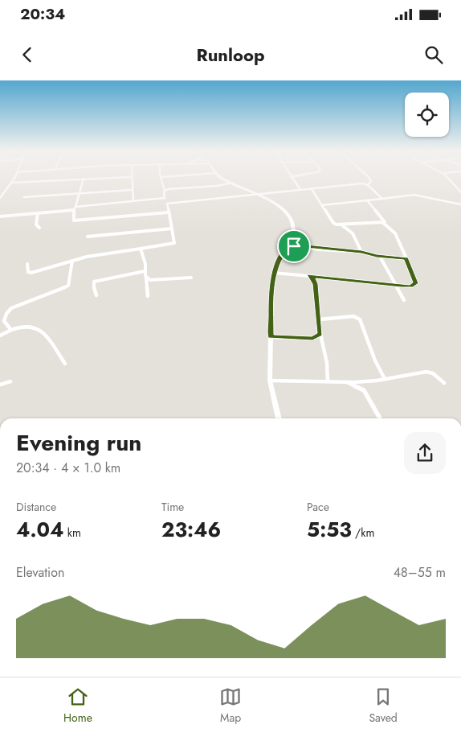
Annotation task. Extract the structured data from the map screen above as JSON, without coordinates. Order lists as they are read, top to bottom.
{
  "page": {
    "status": "20:34",
    "header": "Runloop",
    "heading": ["Evening run", "20:34 · 4 × 1.0 km"],
    "stats": [
      ["Distance", "4.04 km"],
      ["Time", "23:46"],
      ["Pace", "5:53 /km"]
    ],
    "chart": ["Elevation", "48–55 m"],
    "tabs": ["Home", "Map", "Saved"]
  }
}
